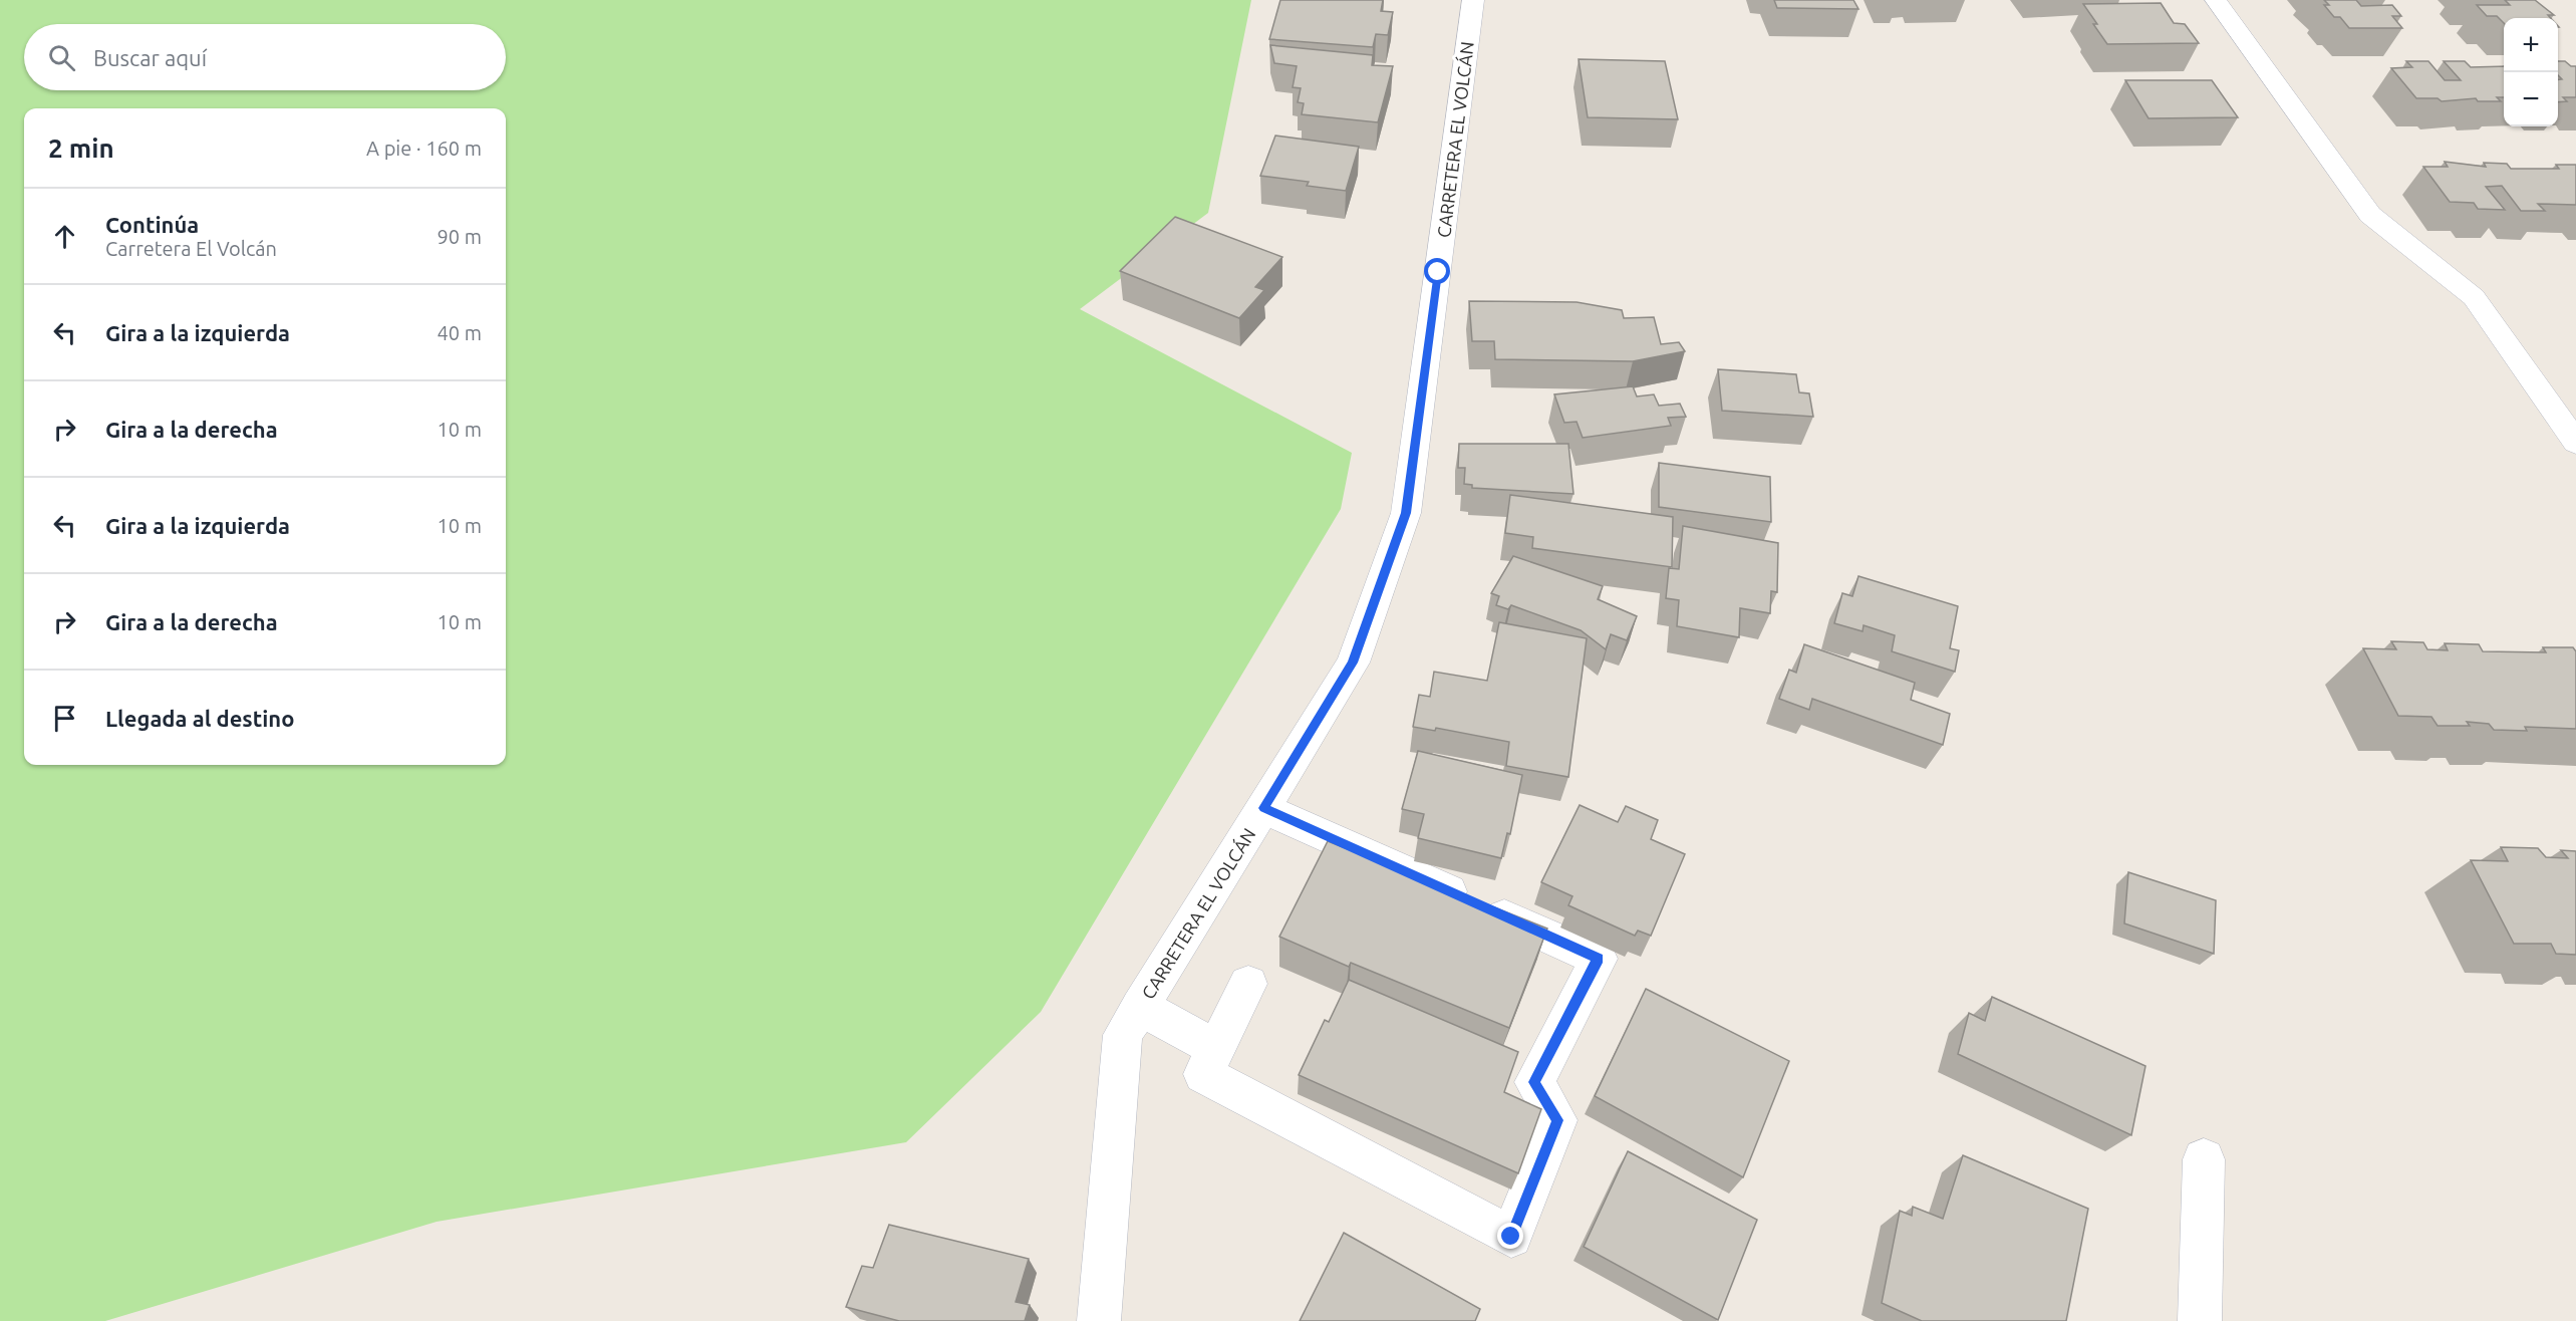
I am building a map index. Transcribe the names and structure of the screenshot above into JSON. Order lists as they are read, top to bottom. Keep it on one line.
{"streets":{"street":["CARRETERA EL VOLCÁN"]},"page":{"map_buttons":["+","−"],"search":"Buscar aquí","heading":["2 min","A pie · 160 m"],"list":[["Continúa","Carretera El Volcán","90 m"],["Gira a la izquierda","40 m"],["Gira a la derecha","10 m"],["Gira a la izquierda","10 m"],["Gira a la derecha","10 m"],"Llegada al destino"]}}
